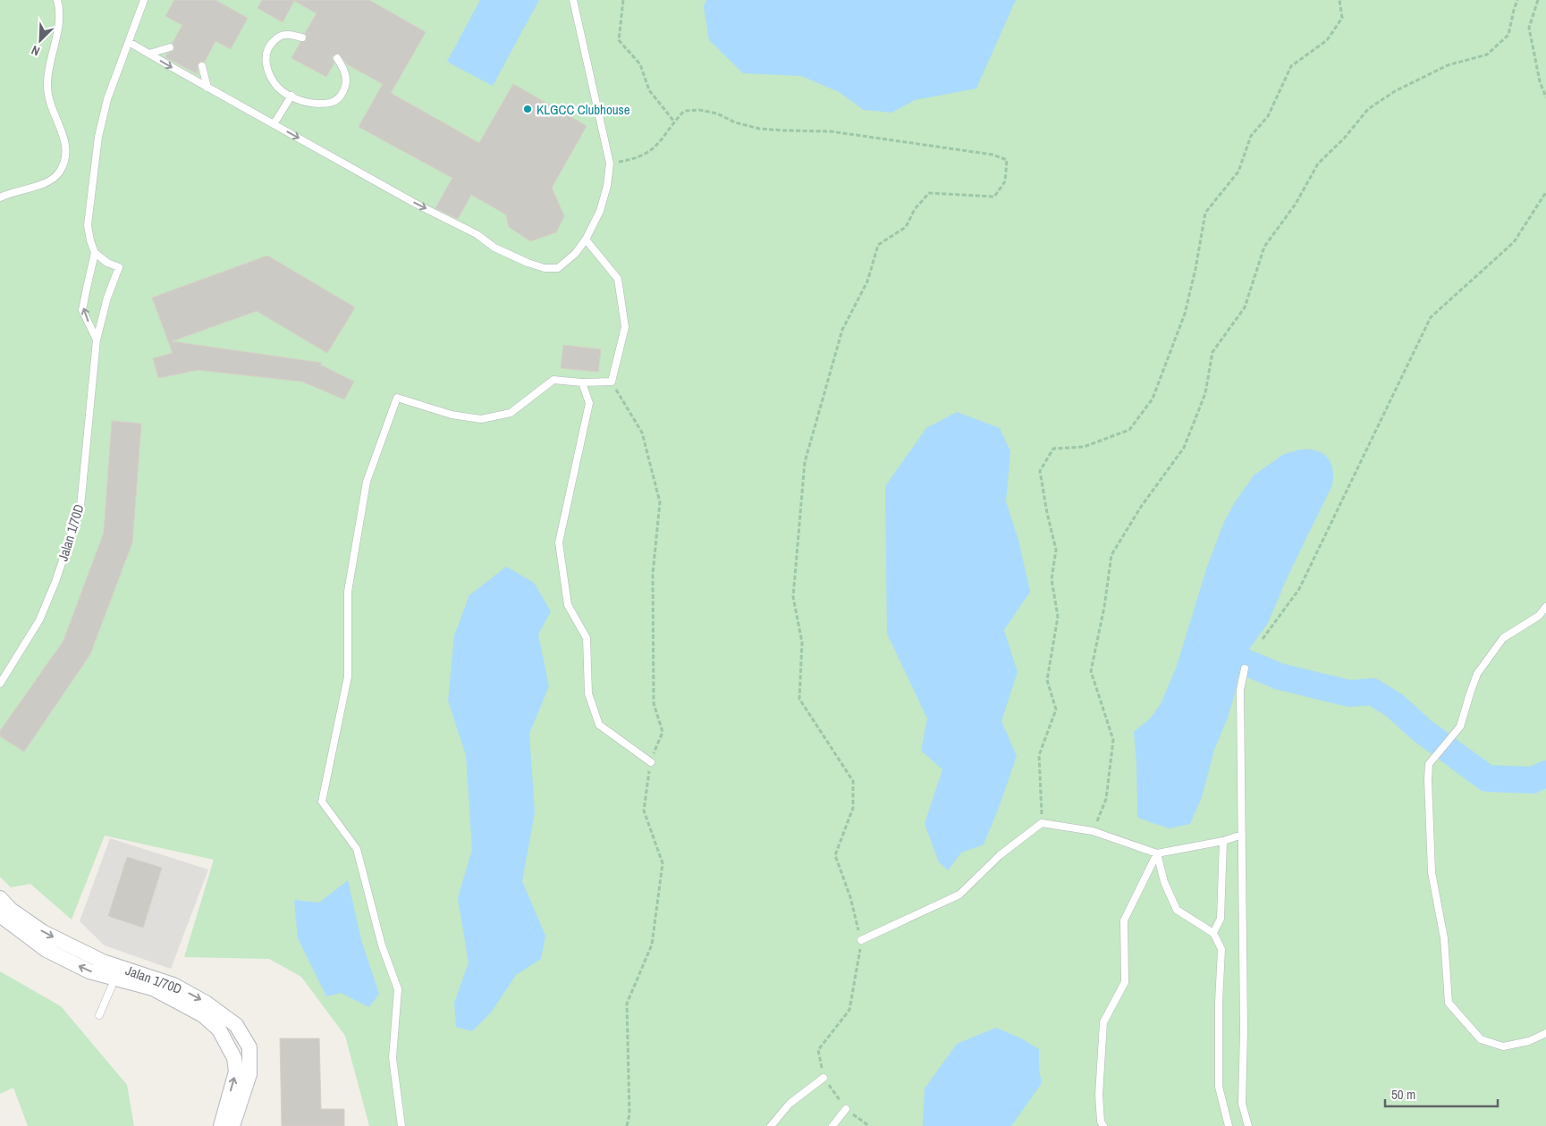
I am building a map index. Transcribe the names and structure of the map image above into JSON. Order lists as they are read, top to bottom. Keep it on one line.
{"streets":{"street":["Jalan 1/70D"]},"places":["KLGCC Clubhouse"],"scale_bar":"50 m","north":"bottom left"}
